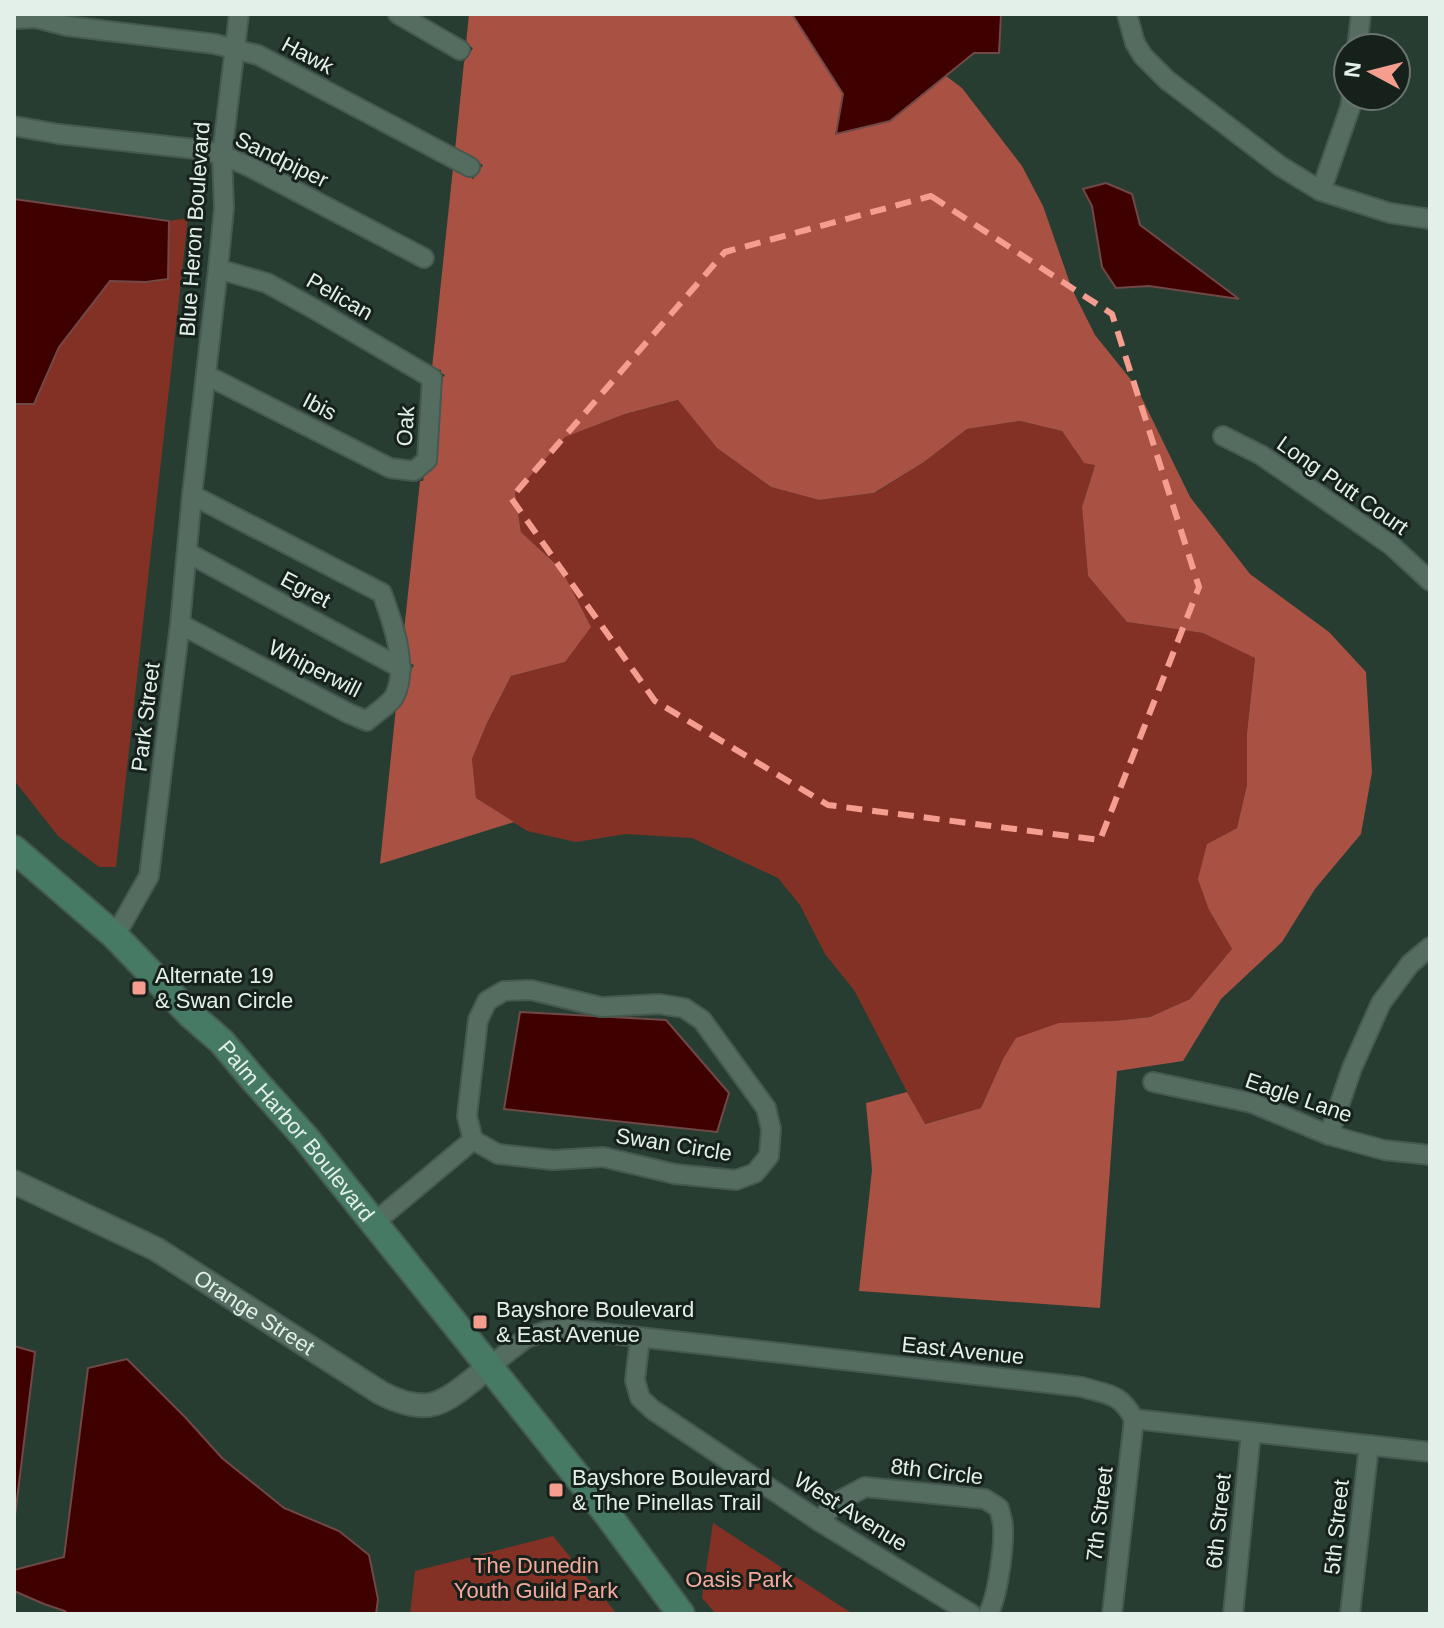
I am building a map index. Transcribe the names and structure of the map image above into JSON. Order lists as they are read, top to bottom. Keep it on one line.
{"streets":{"main road":["Palm Harbor Boulevard"],"street":["Hawk","Sandpiper","Blue Heron Boulevard","Pelican","Ibis","Oak","Long Putt Court","Egret","Whiperwill","Park Street","Eagle Lane","Swan Circle","Orange Street","East Avenue","8th Circle","West Avenue","7th Street","6th Street","5th Street"]},"crossings":[["Hawk","Blue Heron Boulevard"],["Sandpiper","Blue Heron Boulevard"],["Blue Heron Boulevard","Pelican"],["Blue Heron Boulevard","Ibis"],["Blue Heron Boulevard","Park Street"],["Pelican","Oak"],["Ibis","Oak"],["Egret","Whiperwill"],["Egret","Park Street"],["Whiperwill","Park Street"],["Park Street","Palm Harbor Boulevard"],["Palm Harbor Boulevard","Orange Street"],["Palm Harbor Boulevard","East Avenue"],["Orange Street","East Avenue"],["East Avenue","West Avenue"],["East Avenue","7th Street"],["8th Circle","West Avenue"]],"parks":["The Dunedin Youth Guild Park","Oasis Park"],"places":{"transit":["Alternate 19 & Swan Circle","Bayshore Boulevard & East Avenue","Bayshore Boulevard & The Pinellas Trail"]},"north":"left"}
